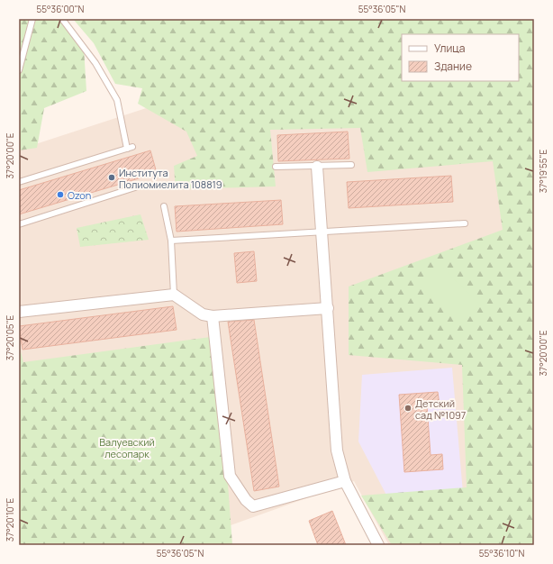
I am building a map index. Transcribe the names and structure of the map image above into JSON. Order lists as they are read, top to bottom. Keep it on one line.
{"parks":["Валуевский лесопарк"],"places":["Института Полиомиелита 108819","Ozon","Детский сад №1097"],"legend":["Улица","Здание"],"coordinates":["55°36'00\"N","55°36'05\"N","37°20'00\"E","37°19'55\"E","37°20'05\"E","37°20'10\"E","55°36'10\"N"]}
